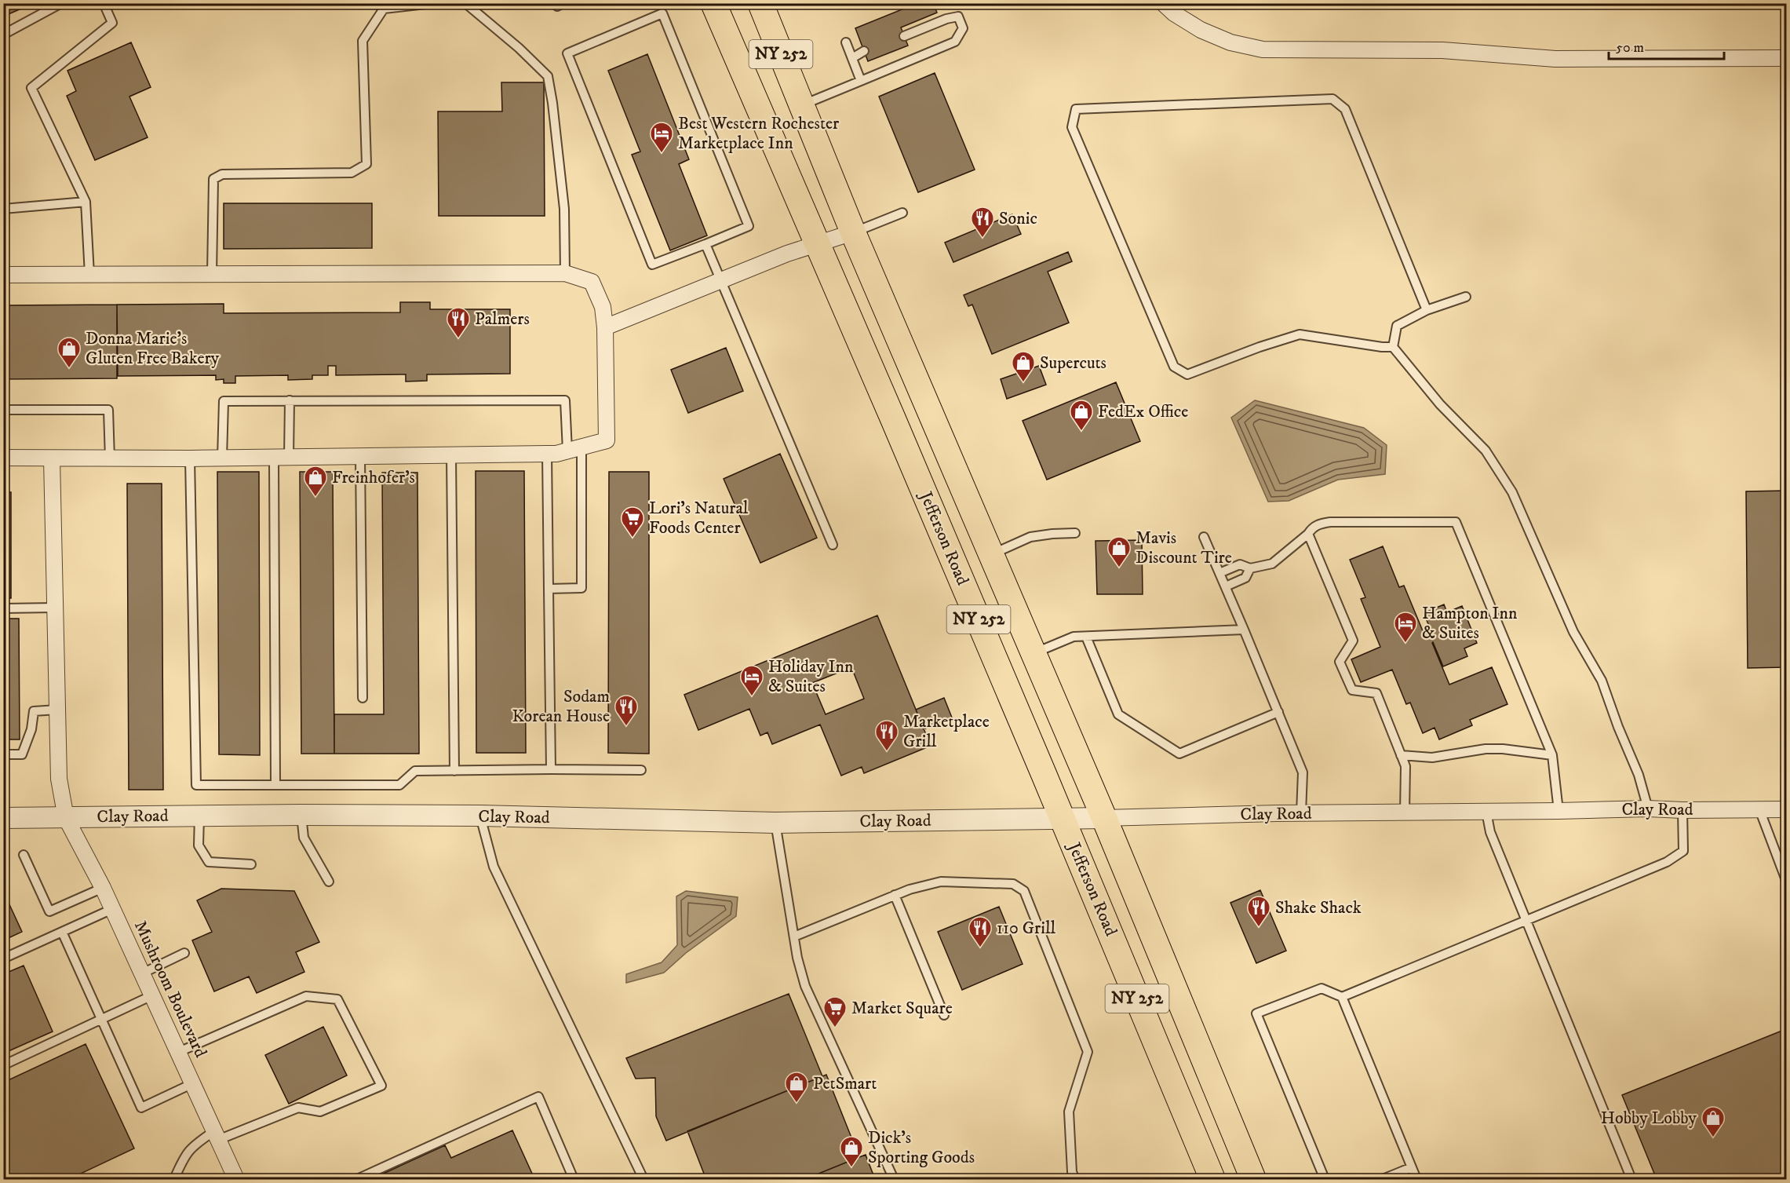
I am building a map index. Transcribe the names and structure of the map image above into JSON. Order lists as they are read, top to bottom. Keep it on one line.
{"streets":{"main road":["NY 252","Jefferson Road"],"street":["Clay Road","Mushroom Boulevard"]},"crossings":[["NY 252","Clay Road"],["Jefferson Road","Clay Road"],["Clay Road","Mushroom Boulevard"]],"places":{"hotel":["Best Western Rochester Marketplace Inn","Hampton Inn & Suites","Holiday Inn & Suites"],"restaurant":["Sonic","Palmers","Sodam Korean House","Marketplace Grill","Shake Shack","110 Grill"],"shop":["Donna Marie's Gluten Free Bakery","Supercuts","FedEx Office","Freinhofer's","Mavis Discount Tire","PetSmart","Hobby Lobby","Dick's Sporting Goods"],"supermarket":["Lori's Natural Foods Center","Market Square"]},"scale_bar":"50 m"}
